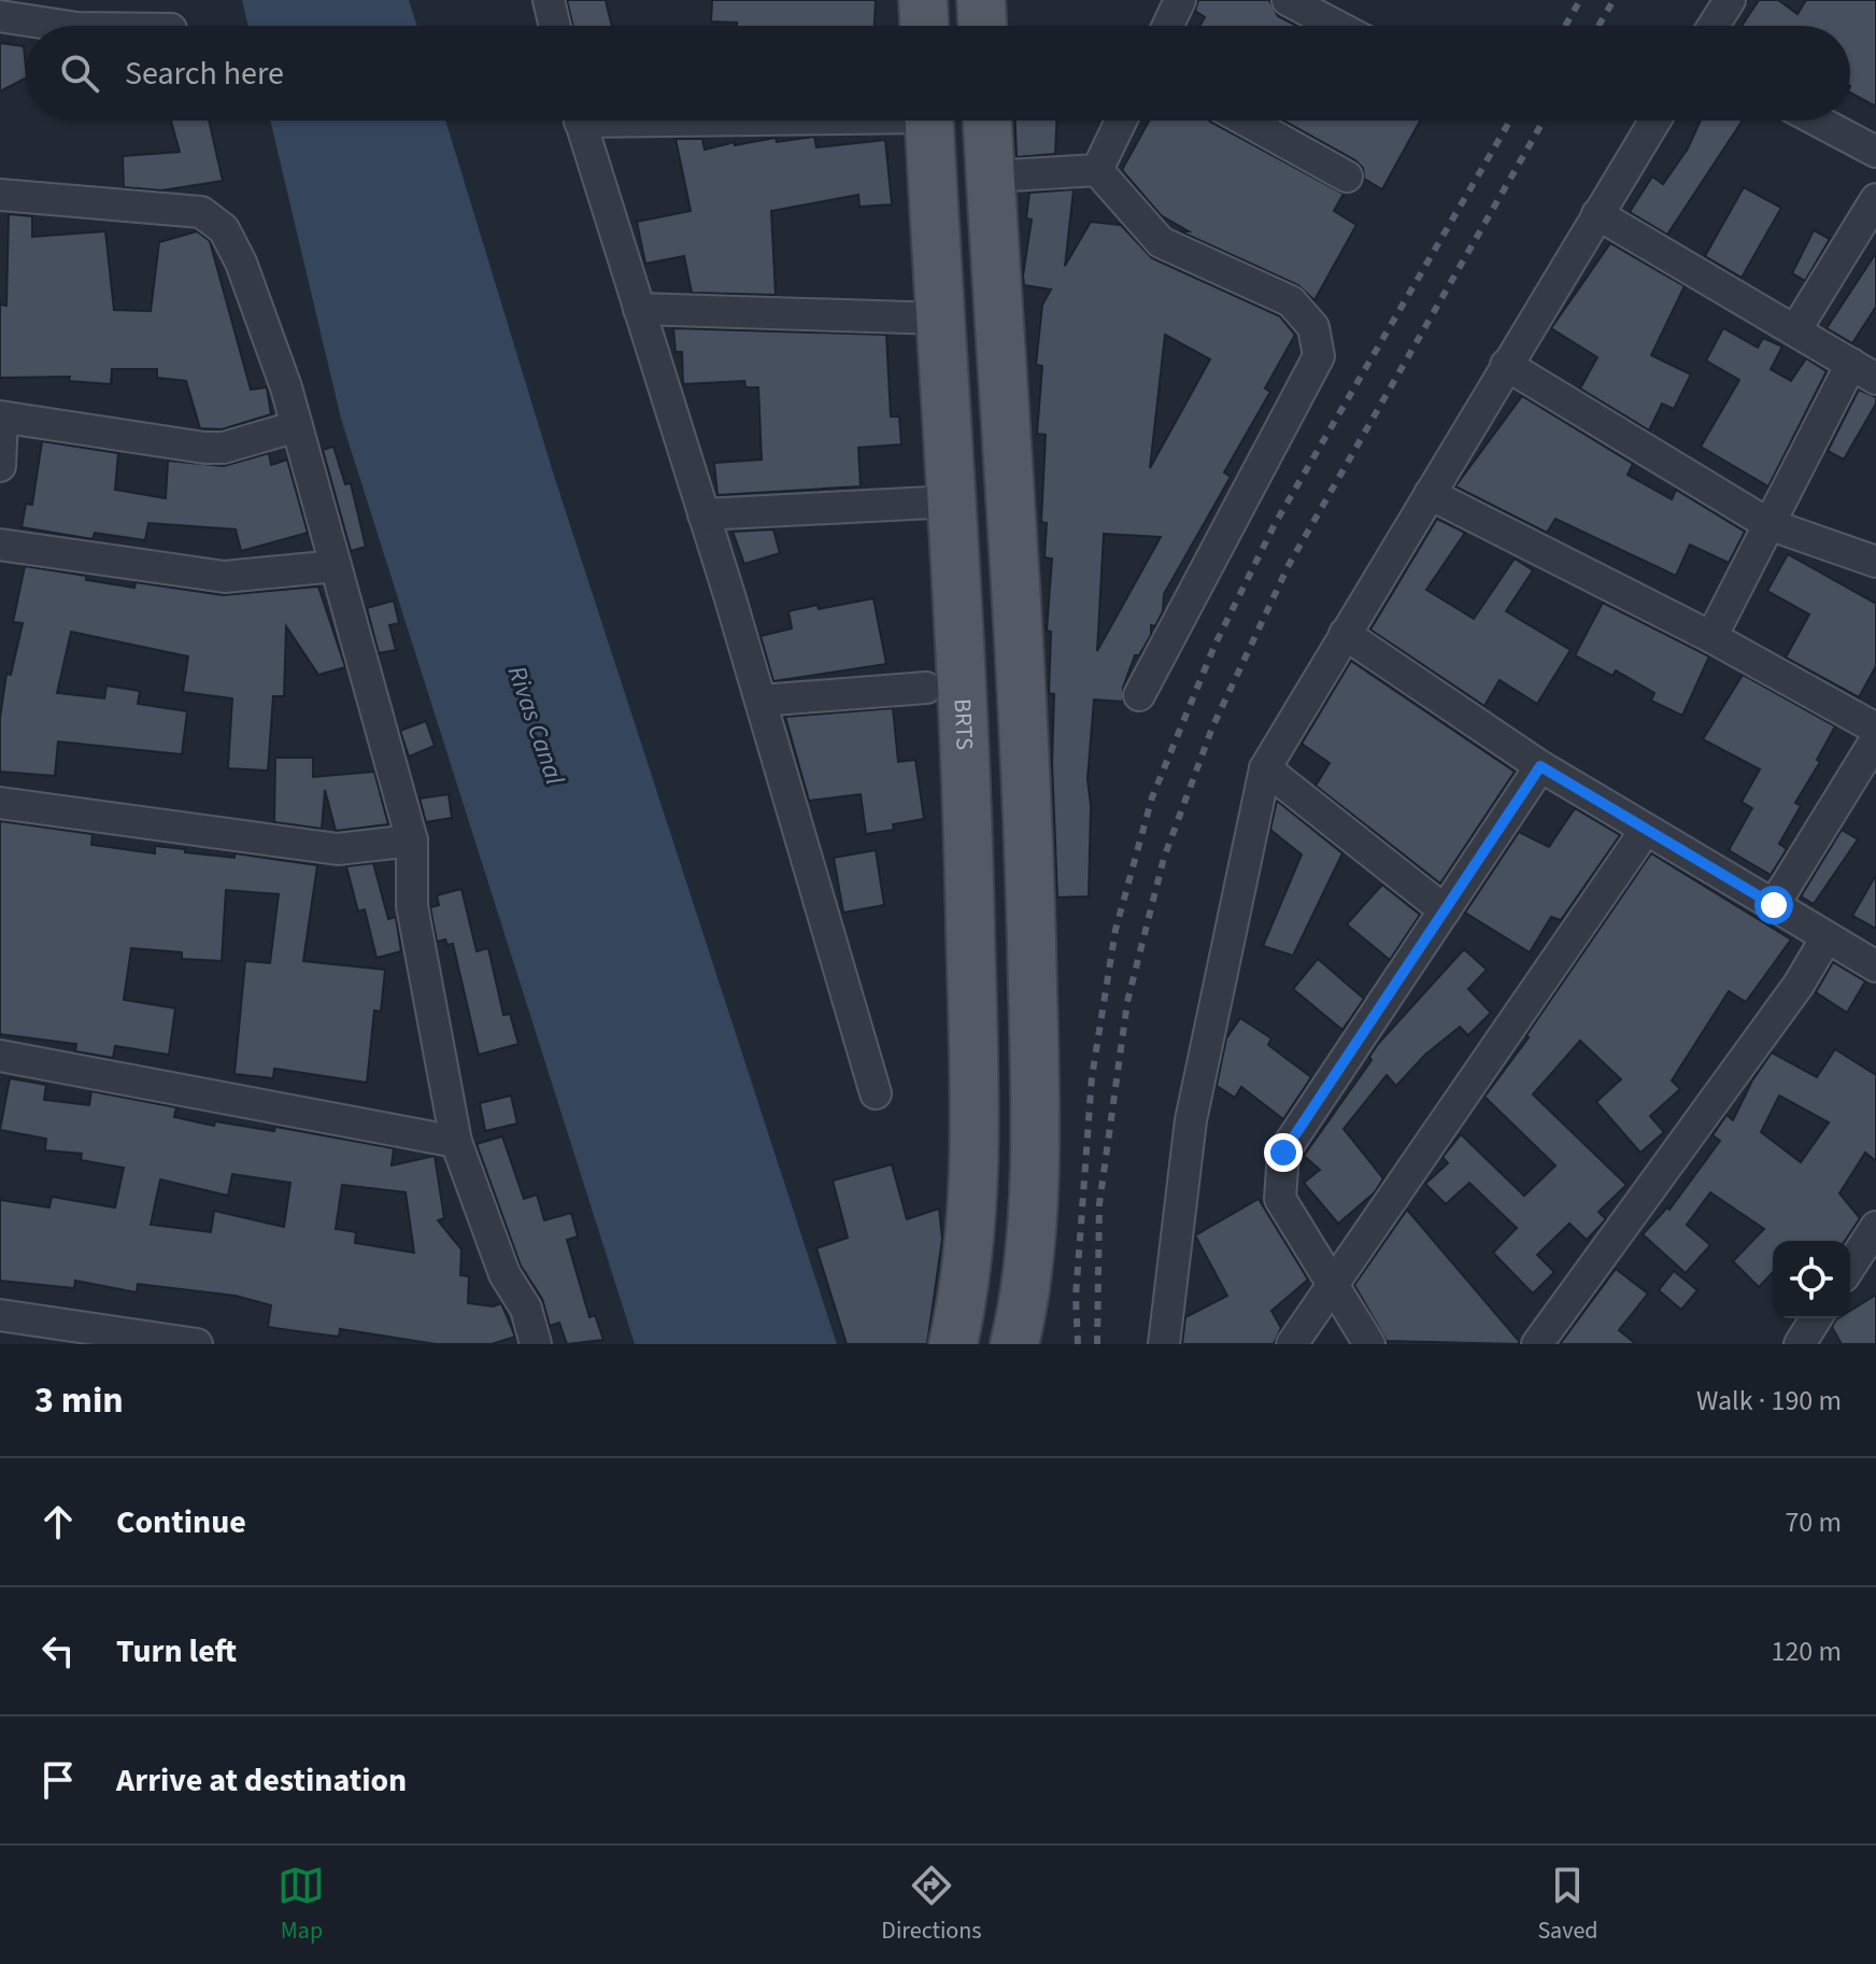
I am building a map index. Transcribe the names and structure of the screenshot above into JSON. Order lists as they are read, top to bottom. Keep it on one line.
{"streets":{"main road":["BRTS"]},"water":["Rivas Canal"],"page":{"search":"Search here","heading":["3 min","Walk · 190 m"],"list":[["Continue","70 m"],["Turn left","120 m"],"Arrive at destination"],"nav":["Map","Directions","Saved"]}}
